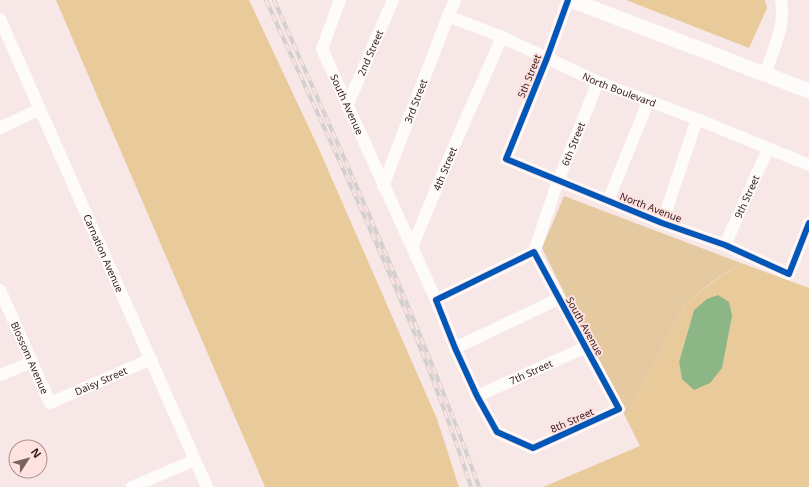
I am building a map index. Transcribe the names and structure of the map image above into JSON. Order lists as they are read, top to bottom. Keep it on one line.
{"streets":{"street":["2nd Street","5th Street","North Boulevard","3rd Street","South Avenue","6th Street","4th Street","9th Street","North Avenue","Carnation Avenue","Blossom Avenue","7th Street","Daisy Street","8th Street"]},"crossings":[["2nd Street","South Avenue"],["5th Street","North Boulevard"],["5th Street","North Avenue"],["North Boulevard","3rd Street"],["North Boulevard","6th Street"],["North Boulevard","4th Street"],["North Boulevard","9th Street"],["3rd Street","South Avenue"],["South Avenue","6th Street"],["South Avenue","4th Street"],["South Avenue","7th Street"],["South Avenue","8th Street"],["6th Street","North Avenue"],["9th Street","North Avenue"],["Carnation Avenue","Daisy Street"],["Blossom Avenue","Daisy Street"],["7th Street","8th Street"]],"north":"top right"}
